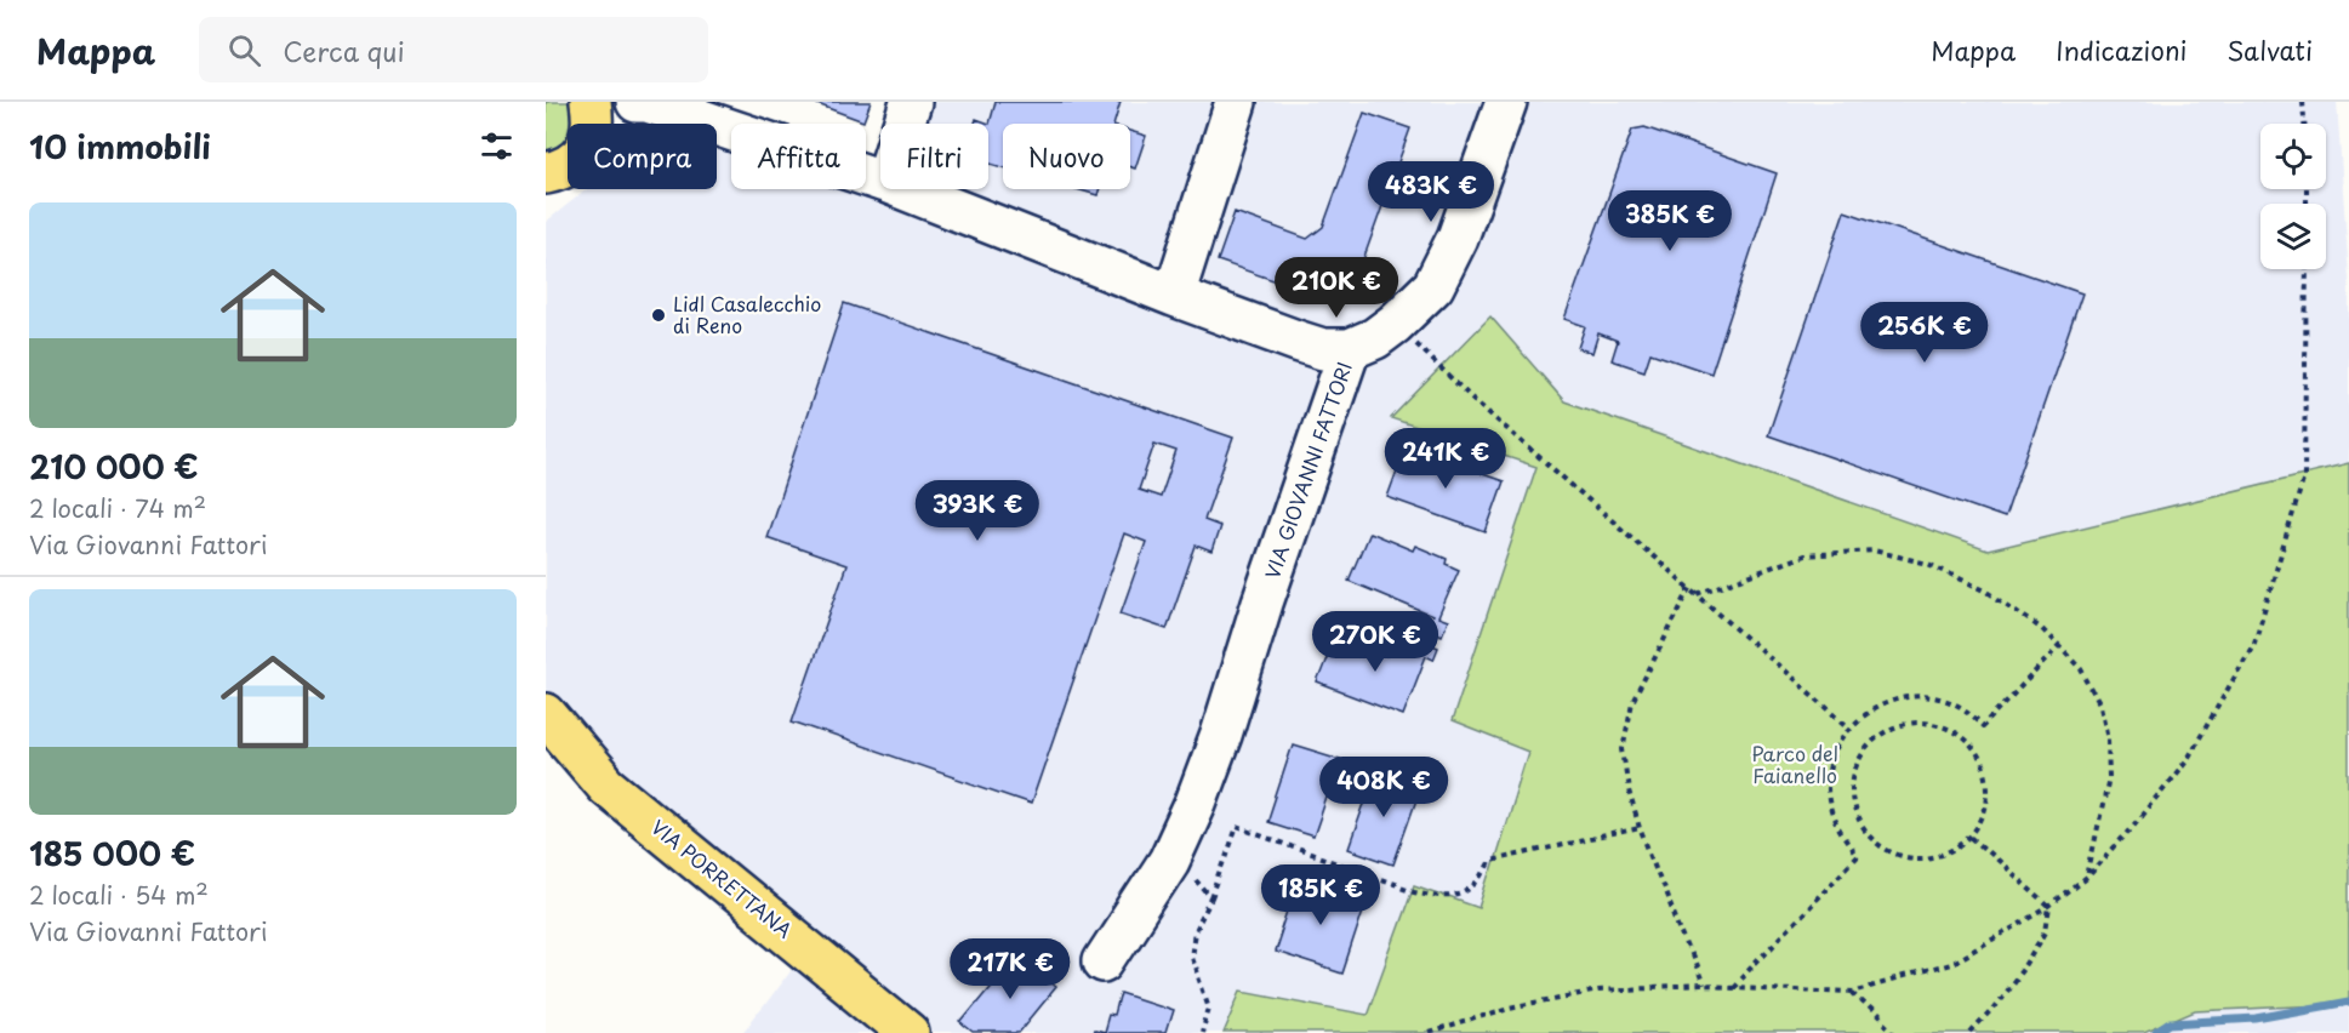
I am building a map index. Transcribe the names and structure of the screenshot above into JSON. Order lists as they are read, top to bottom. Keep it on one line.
{"streets":{"main road":["VIA PORRETTANA"],"street":["VIA GIOVANNI FATTORI"]},"parks":["Parco del Faianello"],"places":["Lidl Casalecchio di Reno"],"page":{"header":"Mappa","search":"Cerca qui","nav":["Mappa","Indicazioni","Salvati"],"heading":"10 immobili","chip":["Compra","Affitta","Filtri","Nuovo"],"price":["483K €","385K €","210K €","256K €","241K €","393K €","270K €","408K €","185K €","217K €"],"list":[{"name":"210 000 €","note":"2 locali · 74 m² · Via Giovanni Fattori"},{"name":"185 000 €","note":"2 locali · 54 m² · Via Giovanni Fattori"}]}}
